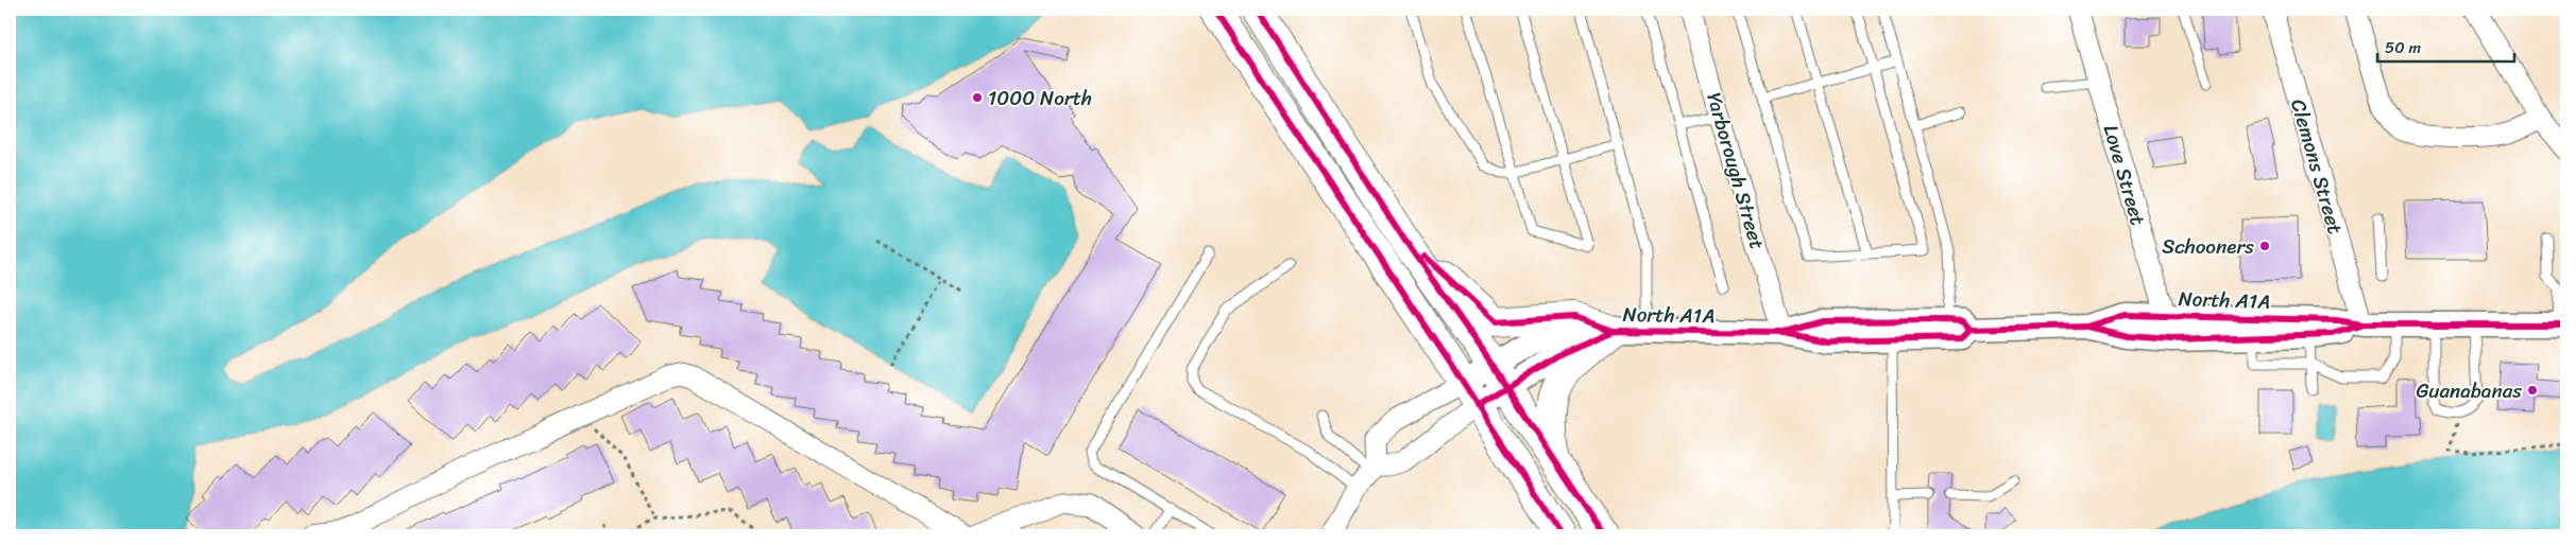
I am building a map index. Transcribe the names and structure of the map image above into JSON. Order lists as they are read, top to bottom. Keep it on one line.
{"streets":{"street":["Clemons Street","Yarborough Street","Love Street","North A1A"]},"crossings":[["Clemons Street","North A1A"],["Yarborough Street","North A1A"],["Love Street","North A1A"]],"places":["1000 North","Schooners","Guanabanas"],"scale_bar":"50 m"}
